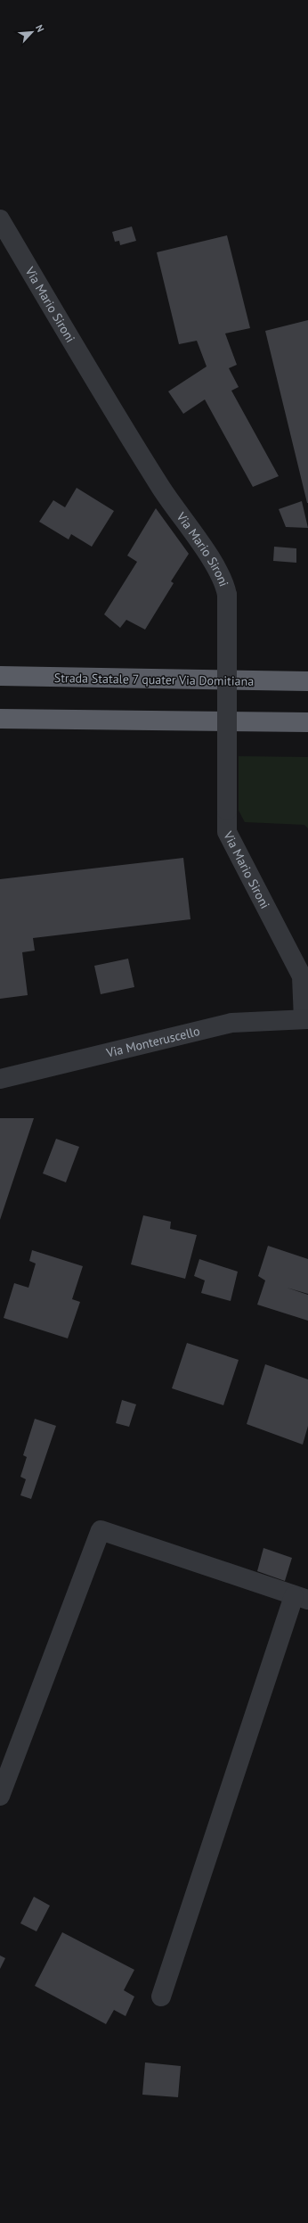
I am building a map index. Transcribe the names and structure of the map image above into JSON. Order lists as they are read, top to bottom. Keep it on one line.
{"streets":{"highway":["Strada Statale 7 quater Via Domitiana"],"street":["Via Mario Sironi","Via Monteruscello"]},"crossings":[["Via Mario Sironi","Via Monteruscello"]],"north":"top right"}
